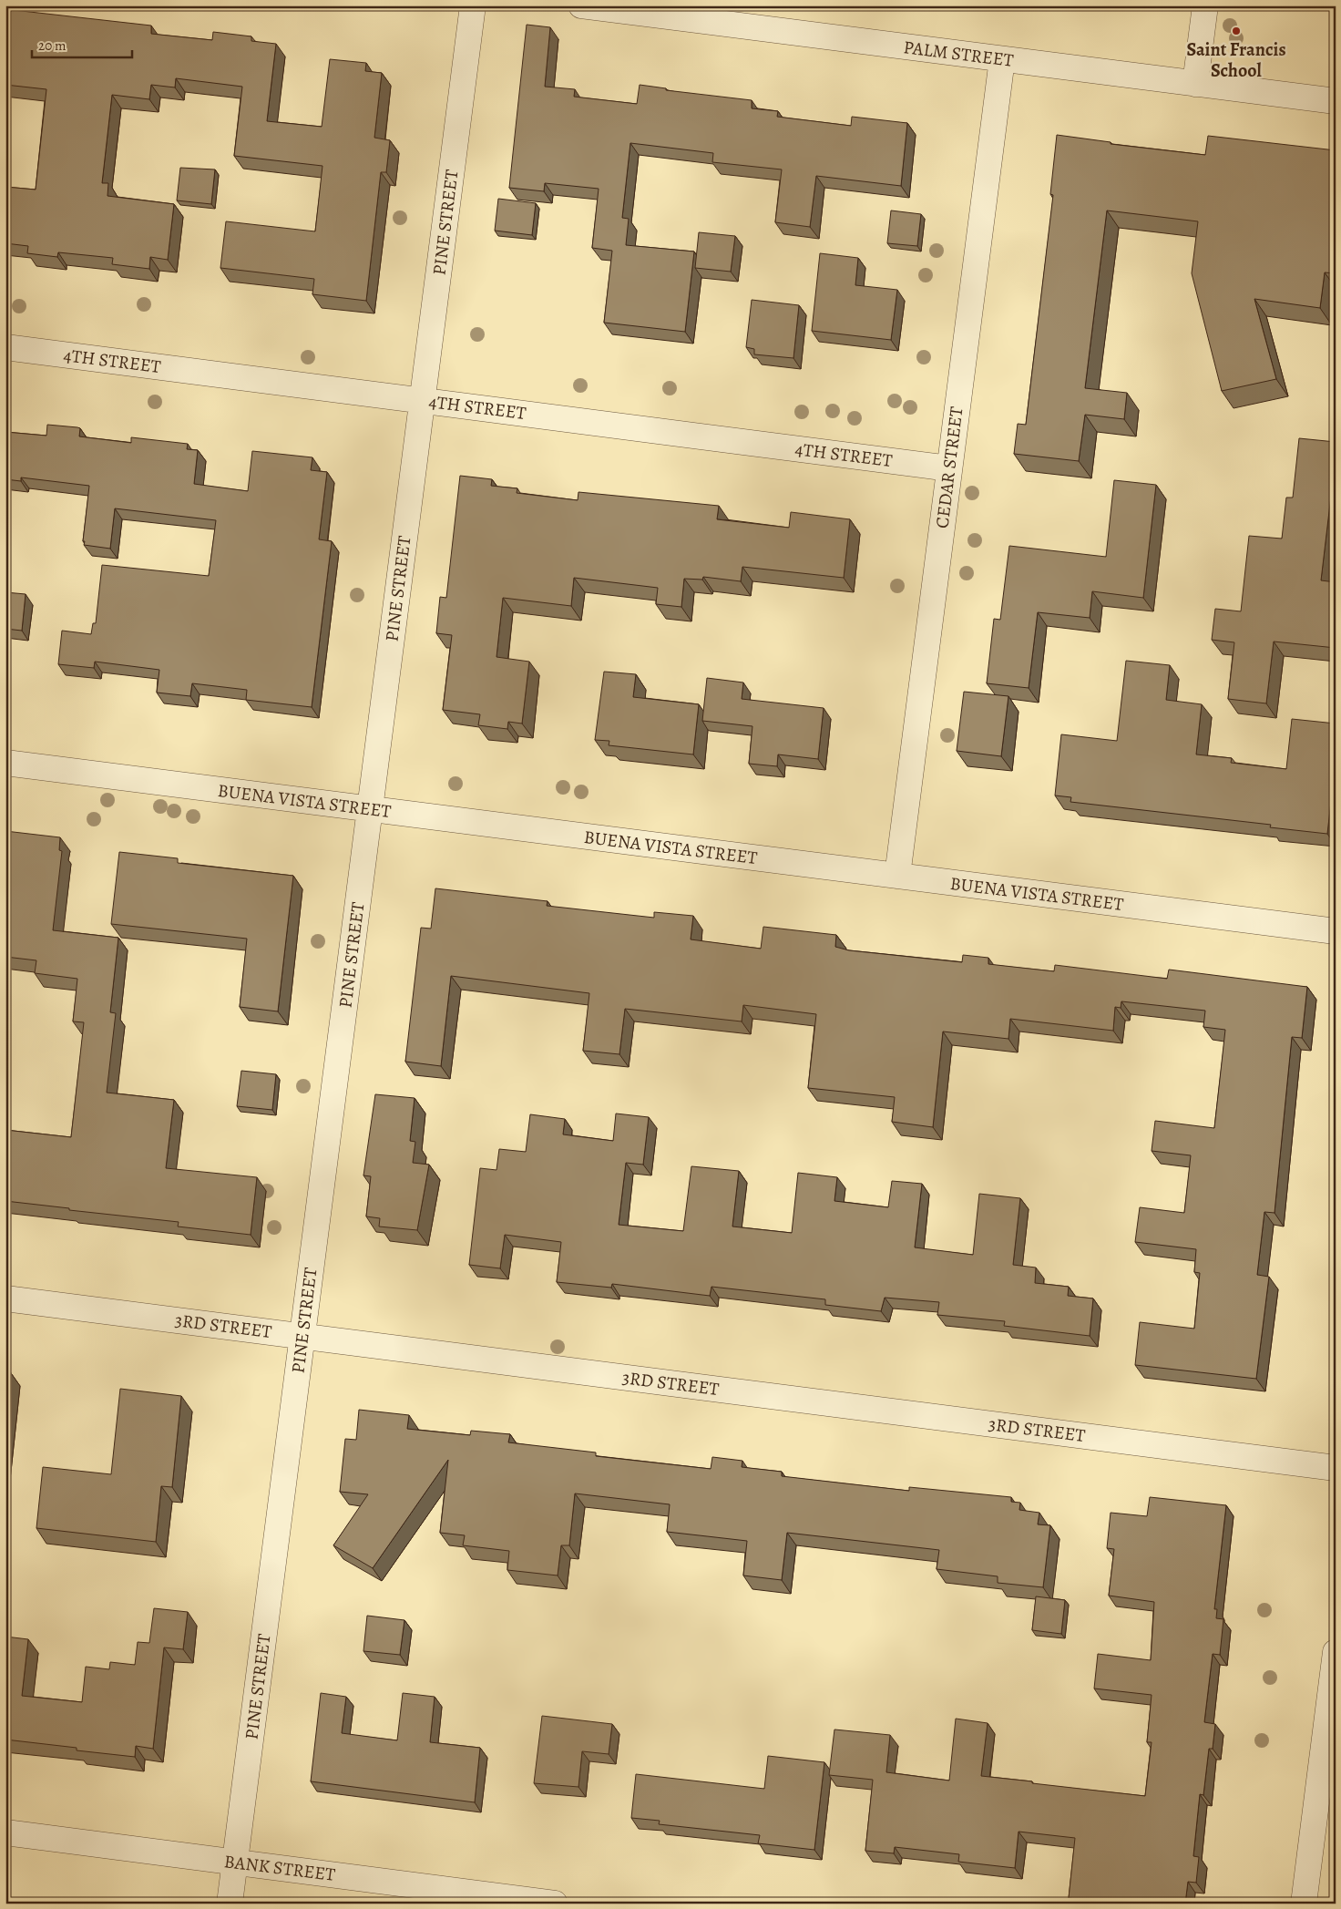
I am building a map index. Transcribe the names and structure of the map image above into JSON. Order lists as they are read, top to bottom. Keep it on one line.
{"streets":{"street":["PALM STREET","PINE STREET","4TH STREET","CEDAR STREET","BUENA VISTA STREET","3RD STREET","BANK STREET"]},"crossings":[["PALM STREET","CEDAR STREET"],["PINE STREET","4TH STREET"],["PINE STREET","BUENA VISTA STREET"],["PINE STREET","3RD STREET"],["PINE STREET","BANK STREET"],["4TH STREET","CEDAR STREET"],["CEDAR STREET","BUENA VISTA STREET"]],"places":["Saint Francis School"],"scale_bar":"20 m"}
